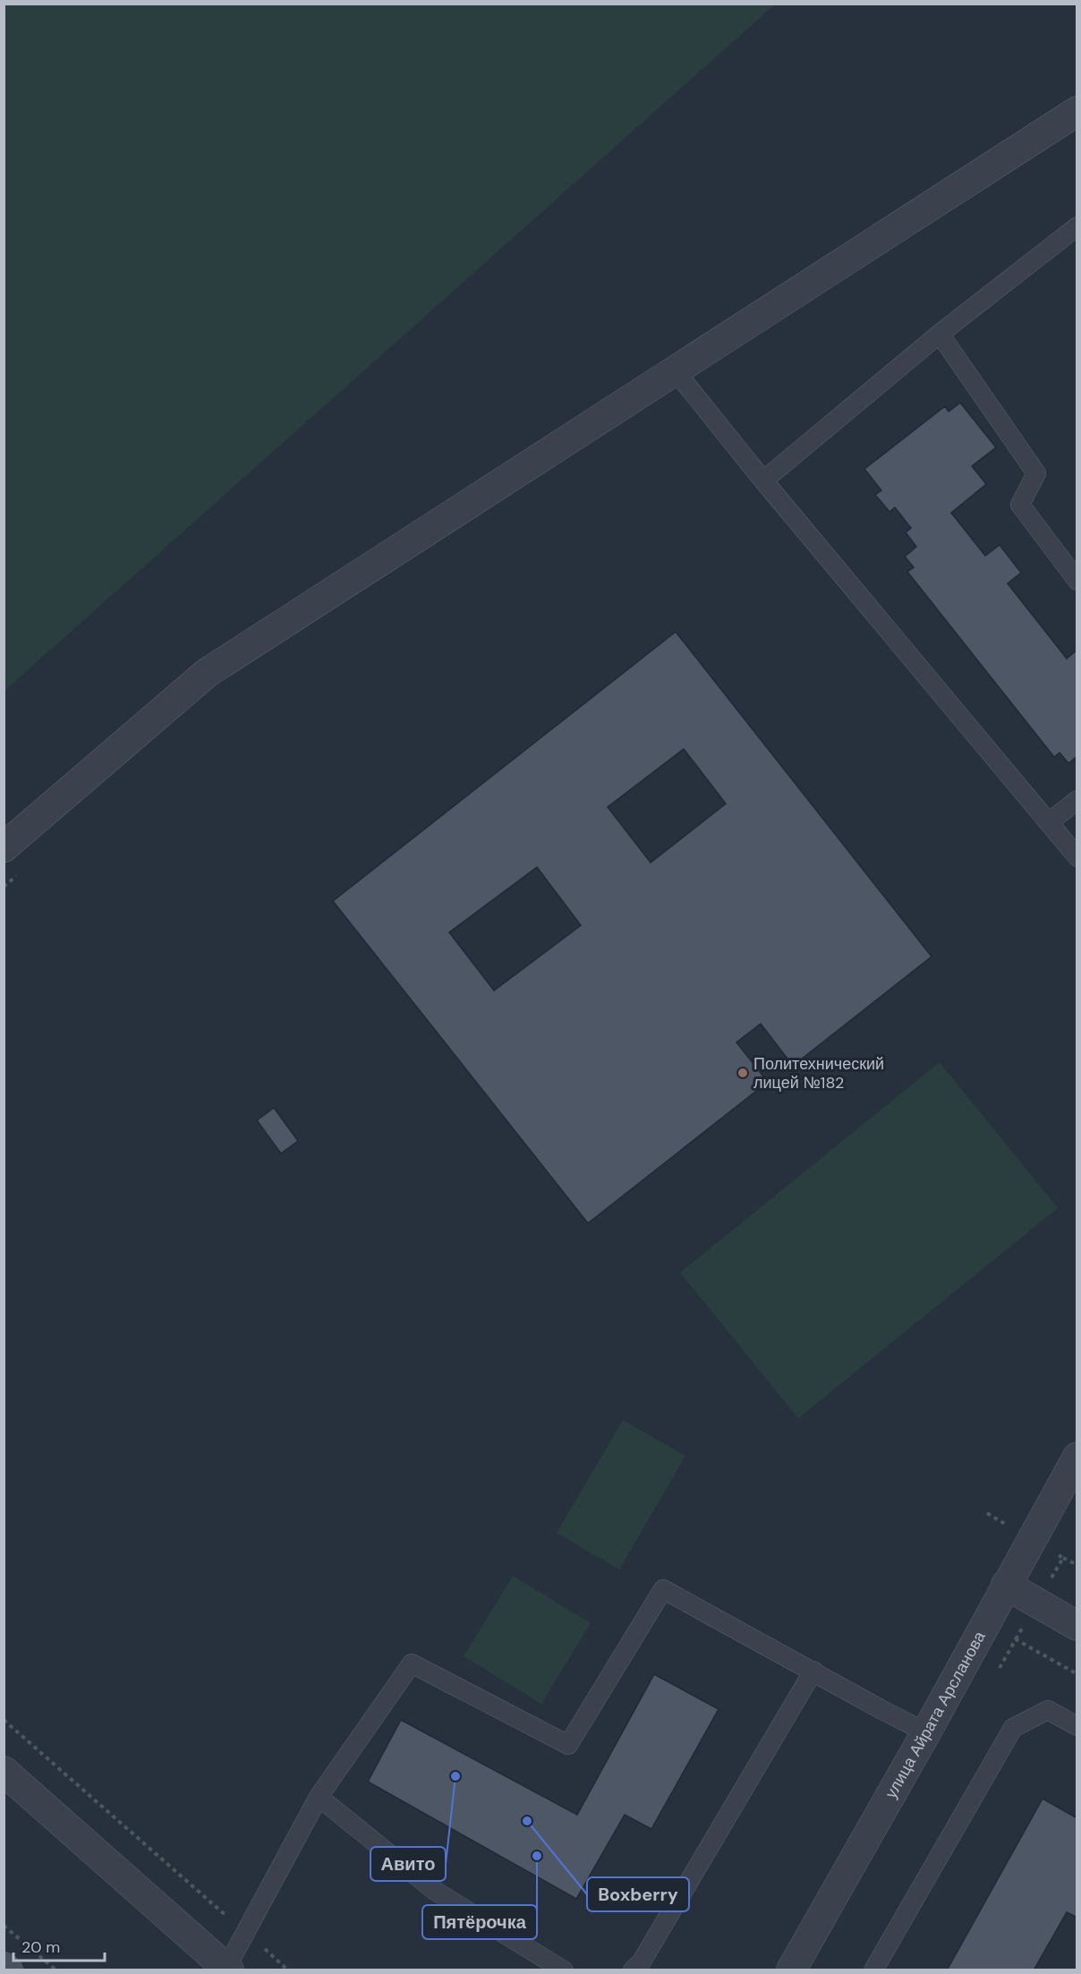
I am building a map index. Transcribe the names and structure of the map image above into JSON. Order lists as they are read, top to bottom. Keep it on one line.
{"streets":{"street":["улица Айрата Арсланова"]},"places":["Политехнический лицей №182","Авито","Boxberry","Пятёрочка"],"scale_bar":"20 m"}
